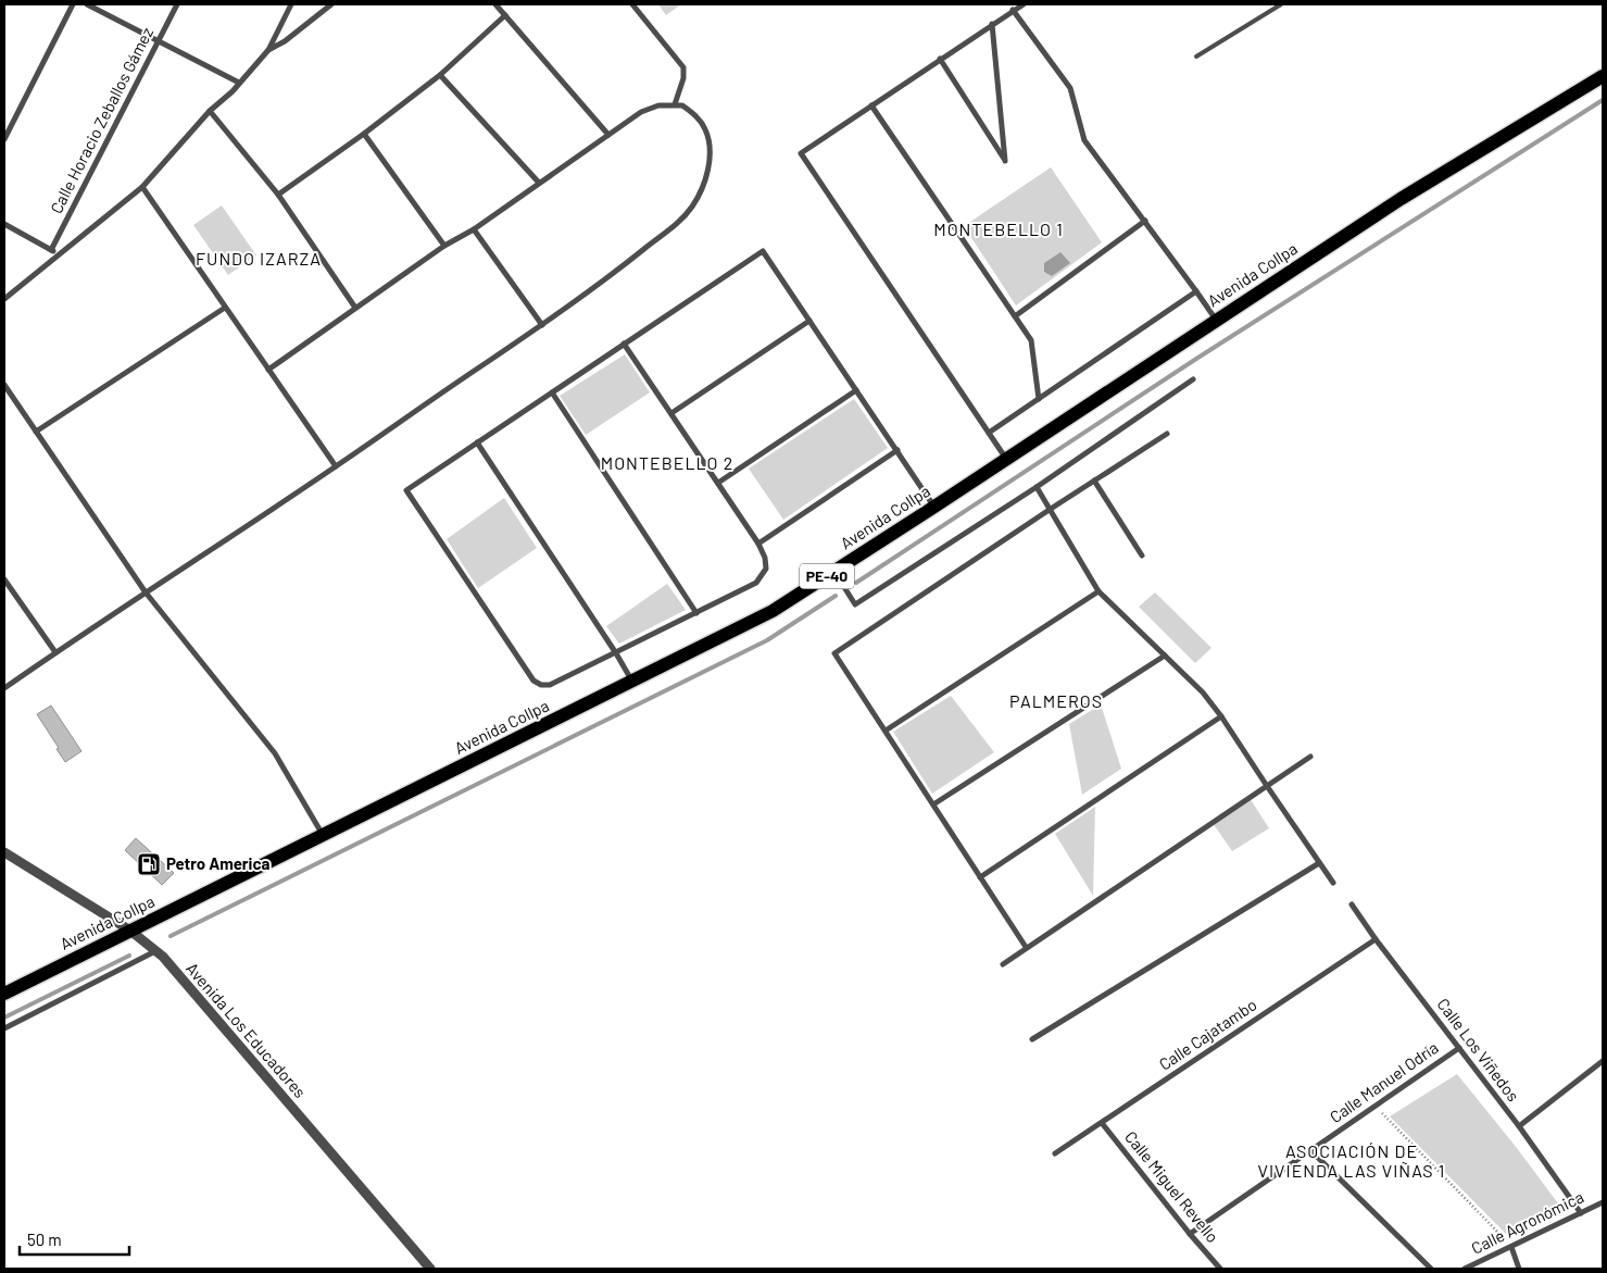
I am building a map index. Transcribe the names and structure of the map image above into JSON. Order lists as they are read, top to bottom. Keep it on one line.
{"streets":{"main road":["Avenida Collpa","PE-40"],"street":["Calle Horacio Zeballos Gámez","Avenida Los Educadores","Calle Cajatambo","Calle Los Viñedos","Calle Manuel Odría","Calle Miguel Revello","Calle Agronómica"]},"crossings":[["Avenida Collpa","Avenida Los Educadores"],["Calle Cajatambo","Calle Los Viñedos"],["Calle Cajatambo","Calle Miguel Revello"],["Calle Los Viñedos","Calle Manuel Odría"],["Calle Los Viñedos","Calle Agronómica"],["Calle Manuel Odría","Calle Miguel Revello"]],"districts":["MONTEBELLO 1","FUNDO IZARZA","MONTEBELLO 2","PALMEROS","ASOCIACIÓN DE VIVIENDA LAS VIÑAS 1"],"places":{"fuel station":["Petro America"]},"scale_bar":"50 m"}
